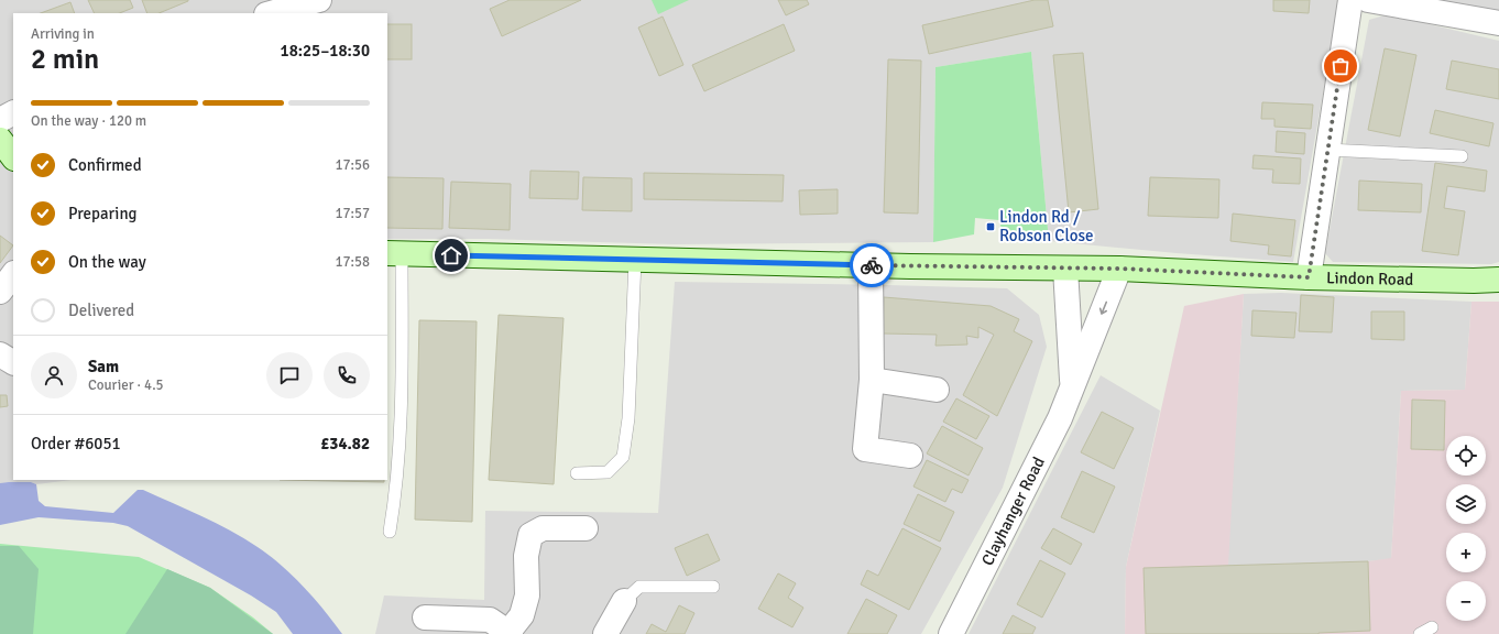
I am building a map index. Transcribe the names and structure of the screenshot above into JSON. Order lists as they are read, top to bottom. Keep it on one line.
{"streets":{"main road":["Lindon Road"],"street":["Clayhanger Road"]},"crossings":[["Lindon Road","Clayhanger Road"]],"places":{"transit":["Lindon Rd / Robson Close"]},"page":{"heading":["2 min","Arriving in","18:25–18:30"],"panel":["Sam","Courier · 4.5","Order #6051","£34.82"],"bar":"On the way · 120 m","list":[["Confirmed","17:56"],["Preparing","17:57"],["On the way","17:58"],"Delivered"],"map_buttons":["+","−"]}}
